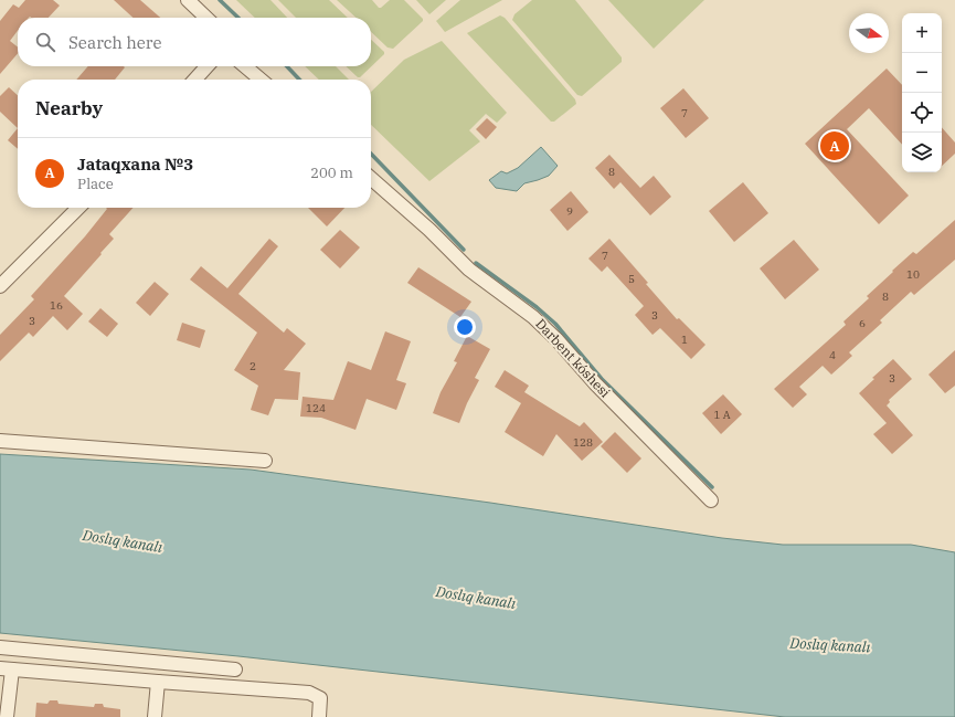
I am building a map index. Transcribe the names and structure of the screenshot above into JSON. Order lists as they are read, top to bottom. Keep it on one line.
{"streets":{"street":["Darbent kóshesi"]},"water":["Doslıq kanalı"],"house_numbers":["7","8","9","7","10","5","8","16","3","3","6","1","4","2","3","124","1 А","128"],"north":"right","page":{"map_buttons":["+","−"],"search":"Search here","heading":"Nearby","pins":"A","list":[{"mark":"A","name":"Jataqxana №3","note":"Place","value":"200 m"}]}}
